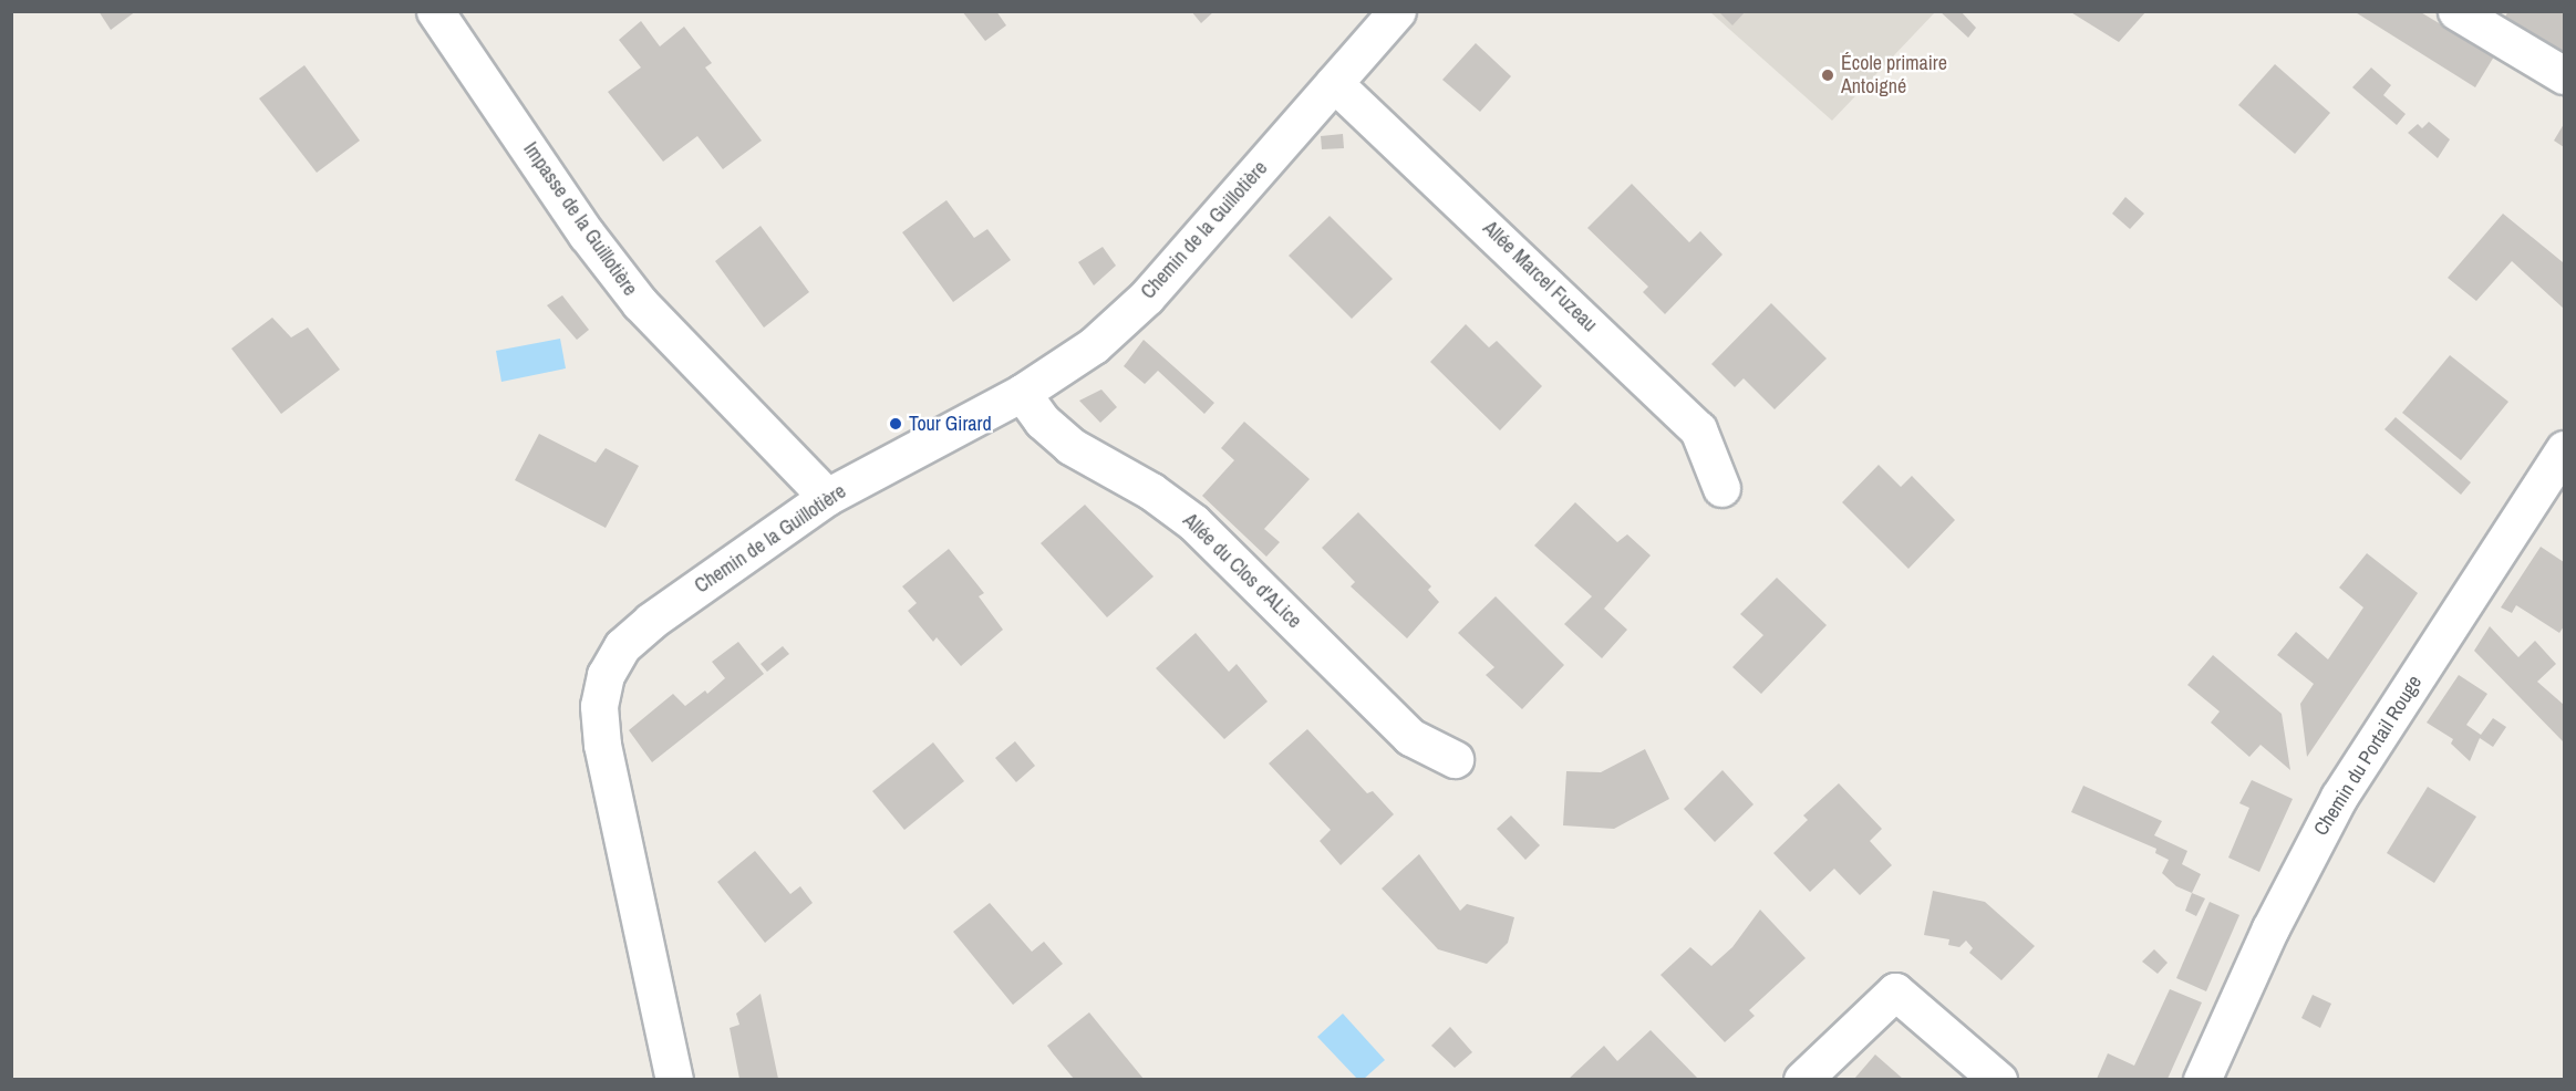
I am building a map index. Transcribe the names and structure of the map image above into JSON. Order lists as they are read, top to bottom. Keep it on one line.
{"streets":{"street":["Impasse de la Guillotière","Chemin de la Guillotière","Allée Marcel Fuzeau","Allée du Clos d'ALice","Chemin du Portail Rouge"]},"crossings":[["Impasse de la Guillotière","Chemin de la Guillotière"],["Chemin de la Guillotière","Allée Marcel Fuzeau"],["Chemin de la Guillotière","Allée du Clos d'ALice"]],"places":["École primaire Antoigné","Tour Girard"]}
